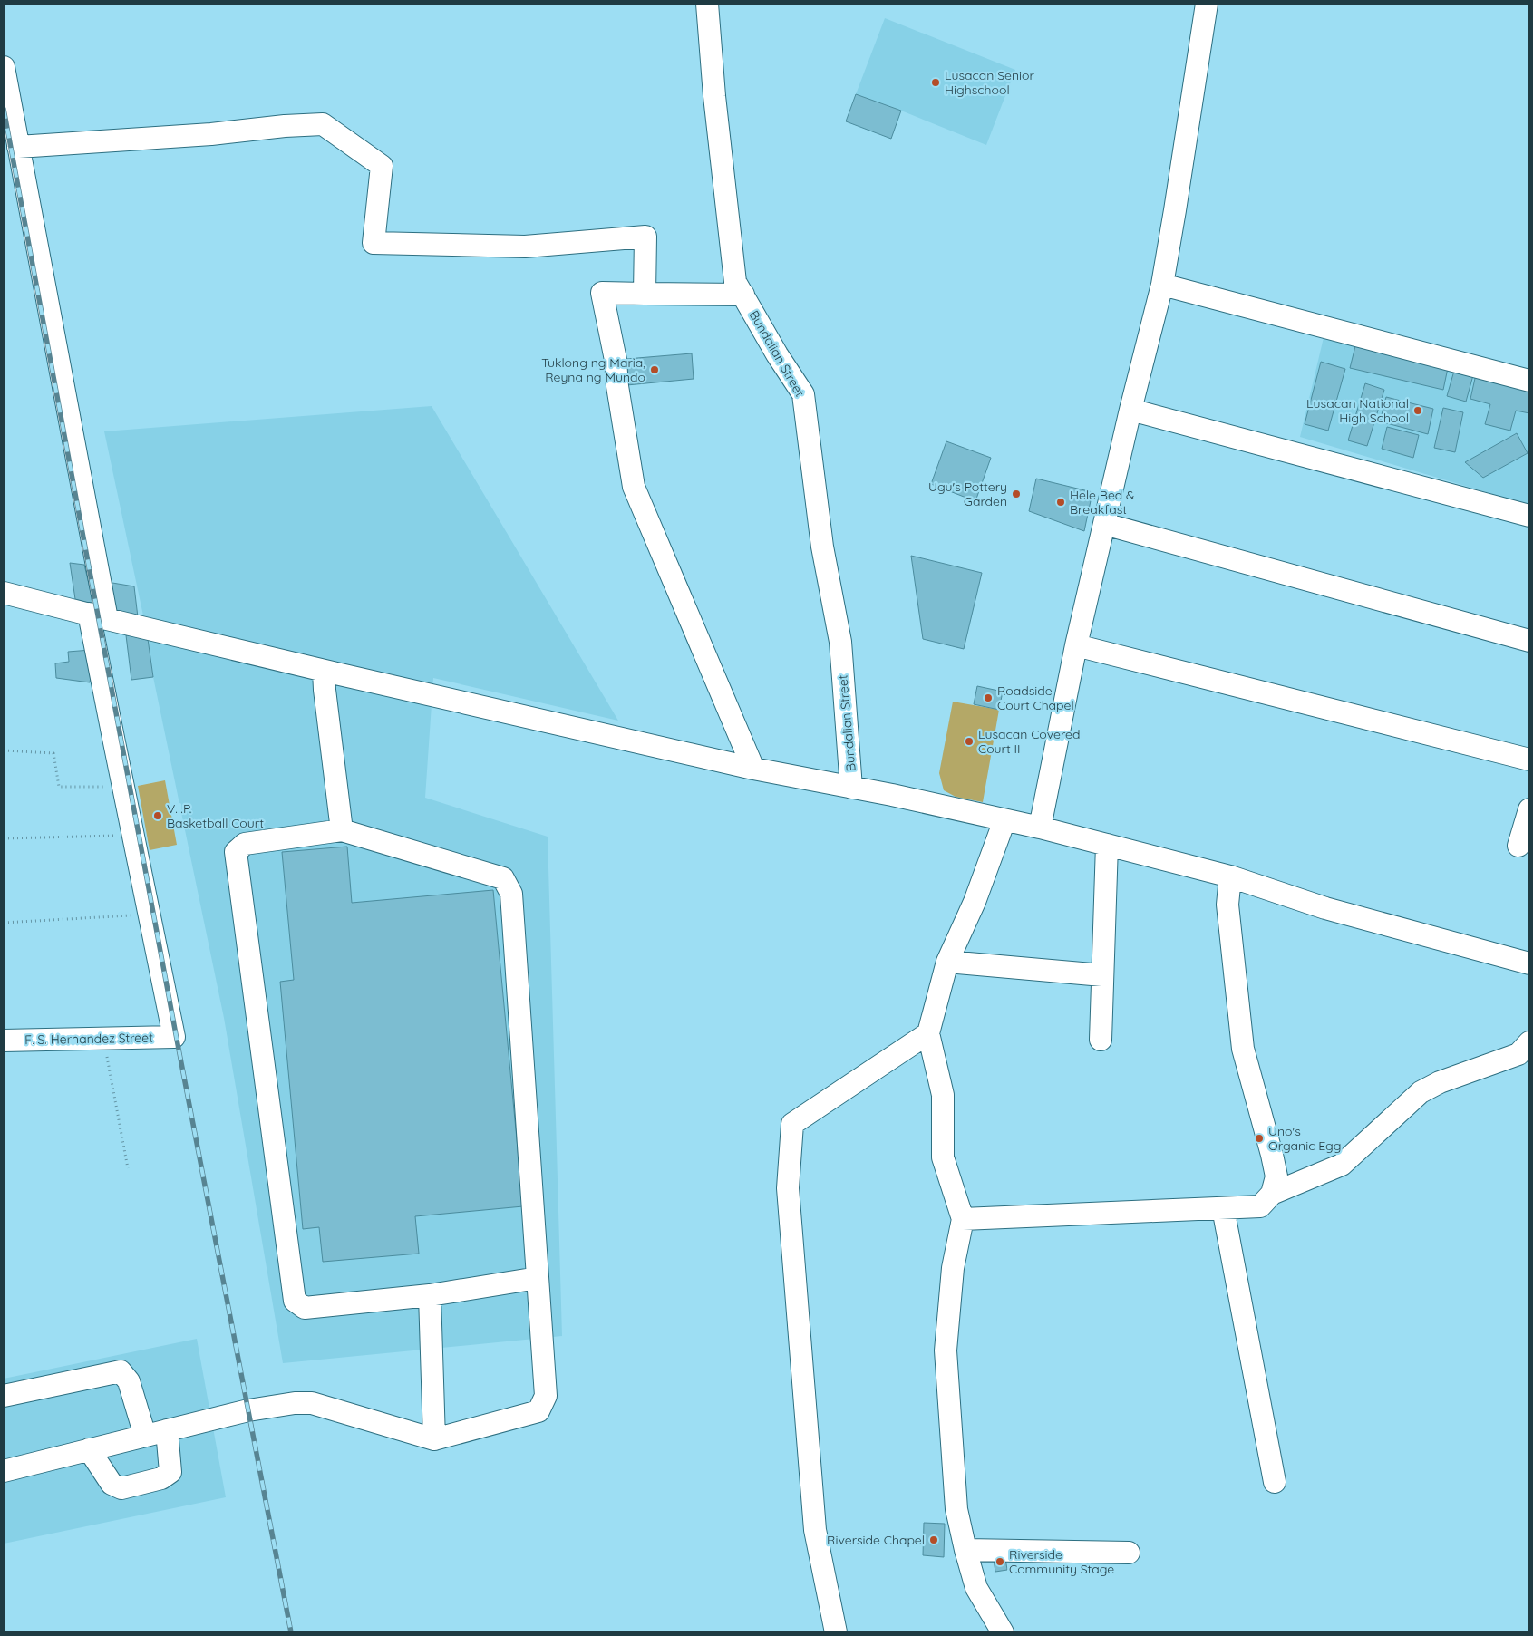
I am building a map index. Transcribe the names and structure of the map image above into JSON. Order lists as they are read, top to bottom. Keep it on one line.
{"streets":{"street":["Bundalian Street","F. S. Hernandez Street"]},"places":["Lusacan Senior Highschool","Tuklong ng Maria, Reyna ng Mundo","Lusacan National High School","Ugu's Pottery Garden","Hele Bed & Breakfast","Roadside Court Chapel","Lusacan Covered Court II","V.I.P. Basketball Court","Uno's Organic Egg","Riverside Chapel","Riverside Community Stage"]}
